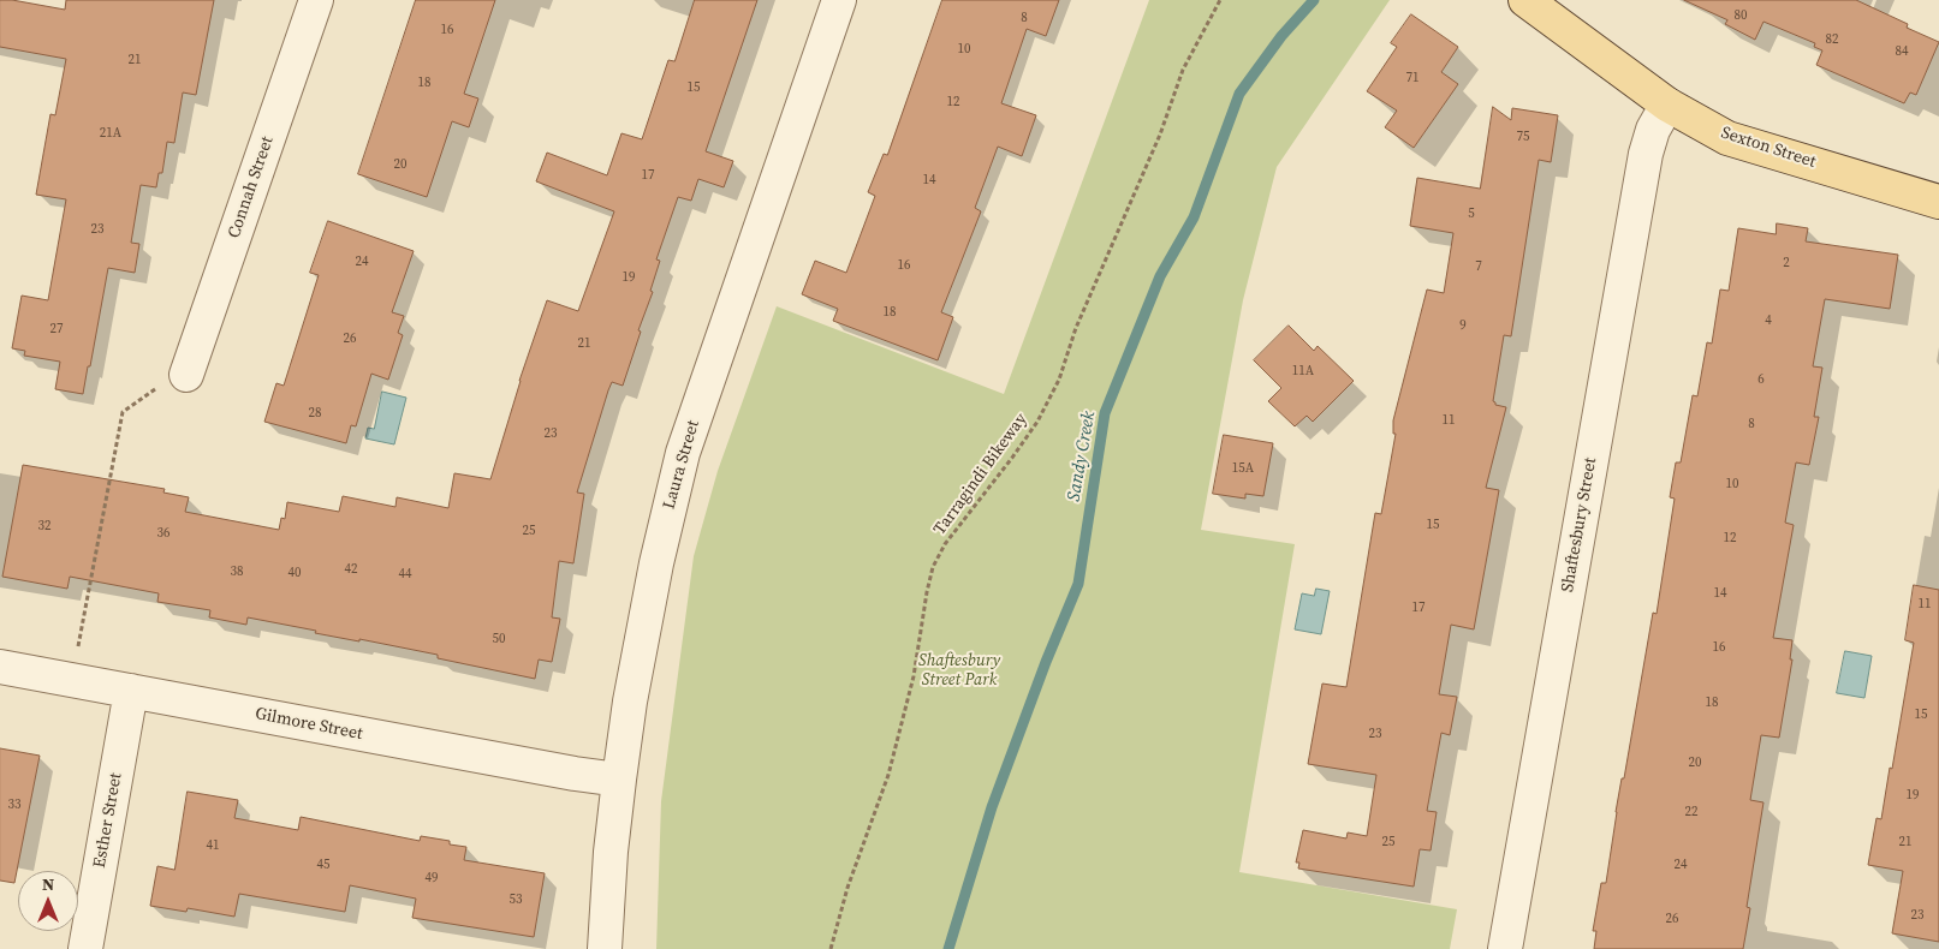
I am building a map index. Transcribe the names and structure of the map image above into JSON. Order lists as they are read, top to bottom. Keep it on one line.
{"streets":{"main road":["Sexton Street"],"street":["Connah Street","Laura Street","Shaftesbury Street","Gilmore Street","Esther Street"],"path":["Tarragindi Bikeway"]},"crossings":[["Sexton Street","Shaftesbury Street"],["Laura Street","Gilmore Street"],["Gilmore Street","Esther Street"]],"water":["Sandy Creek"],"parks":["Shaftesbury Street Park"],"house_numbers":["80","8","16","82","10","84","21","71","18","15","12","21A","75","20","17","14","5","23","24","2","16","7","19","18","4","9","27","26","21","11A","6","28","11","8","23","15A","10","15","32","25","36","12","42","38","40","44","14","11","17","50","16","18","15","23","20","19","33","22","25","21","41","45","24","49","53","23","26"],"north":"top"}
